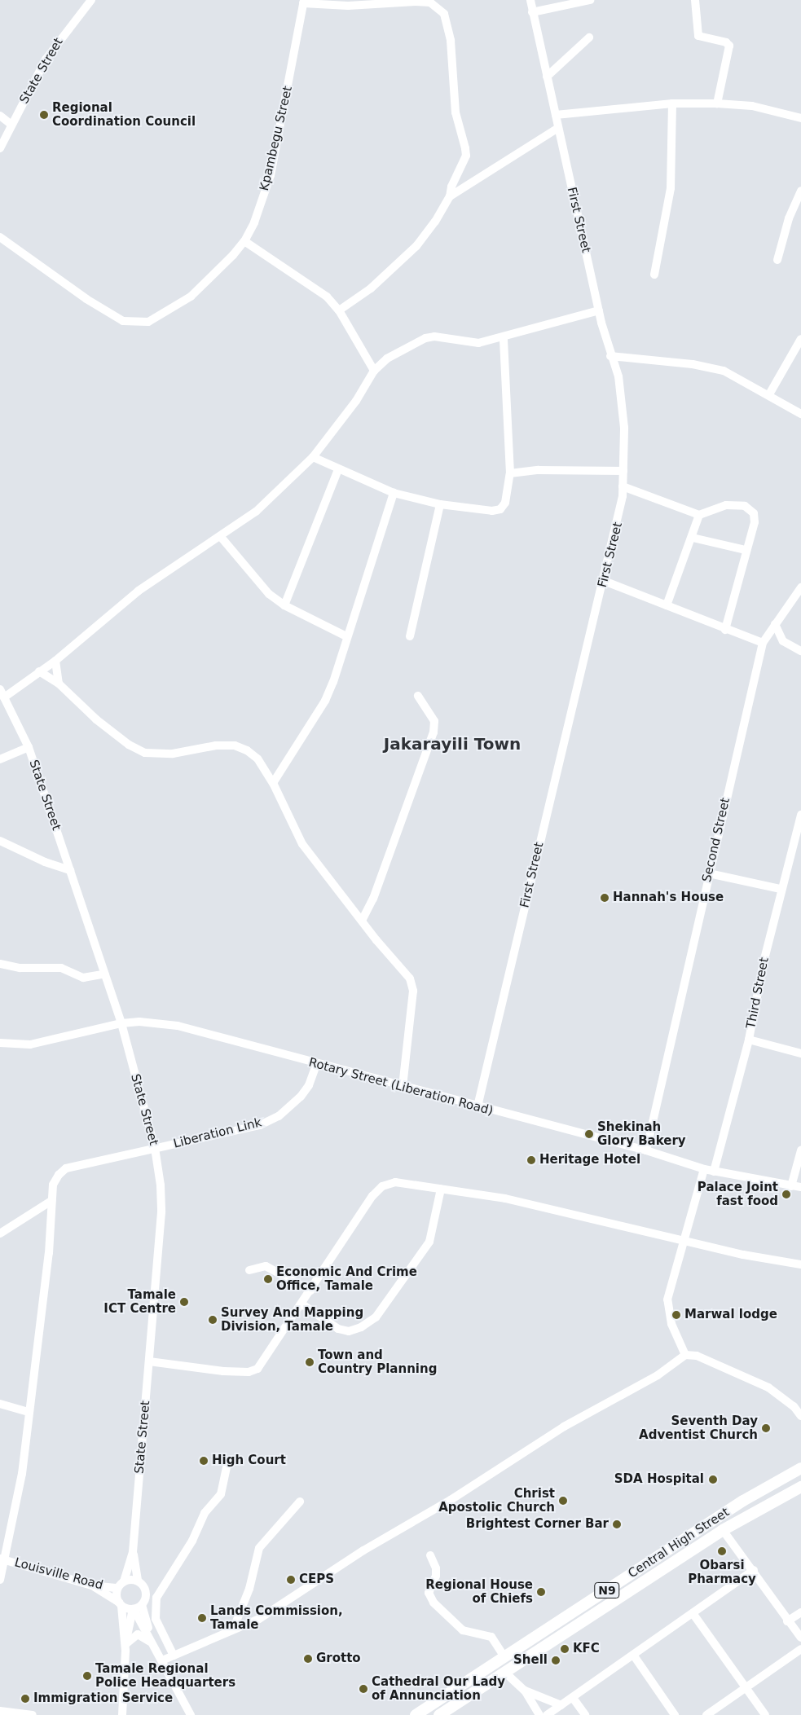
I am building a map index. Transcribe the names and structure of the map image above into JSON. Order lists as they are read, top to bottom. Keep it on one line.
{"streets":{"highway":["Central High Street","N9"],"street":["State Street","Kpambegu Street","First Street","Second Street","Third Street","Rotary Street (Liberation Road)","Liberation Link","Louisville Road"]},"crossings":[["State Street","Rotary Street (Liberation Road)"],["State Street","Liberation Link"],["State Street","Louisville Road"],["First Street","Rotary Street (Liberation Road)"],["Second Street","Rotary Street (Liberation Road)"],["Third Street","Rotary Street (Liberation Road)"],["Rotary Street (Liberation Road)","Liberation Link"]],"districts":["Jakarayili Town"],"places":["Regional Coordination Council","Hannah's House","Shekinah Glory Bakery","Heritage Hotel","Palace Joint fast food","Economic And Crime Office, Tamale","Tamale ICT Centre","Marwal lodge","Survey And Mapping Division, Tamale","Town and Country Planning","Seventh Day Adventist Church","High Court","SDA Hospital","Christ Apostolic Church","Brightest Corner Bar","Obarsi Pharmacy","CEPS","Regional House of Chiefs","Lands Commission, Tamale","KFC","Grotto","Shell","Tamale Regional Police Headquarters","Cathedral Our Lady of Annunciation","Immigration Service"]}
